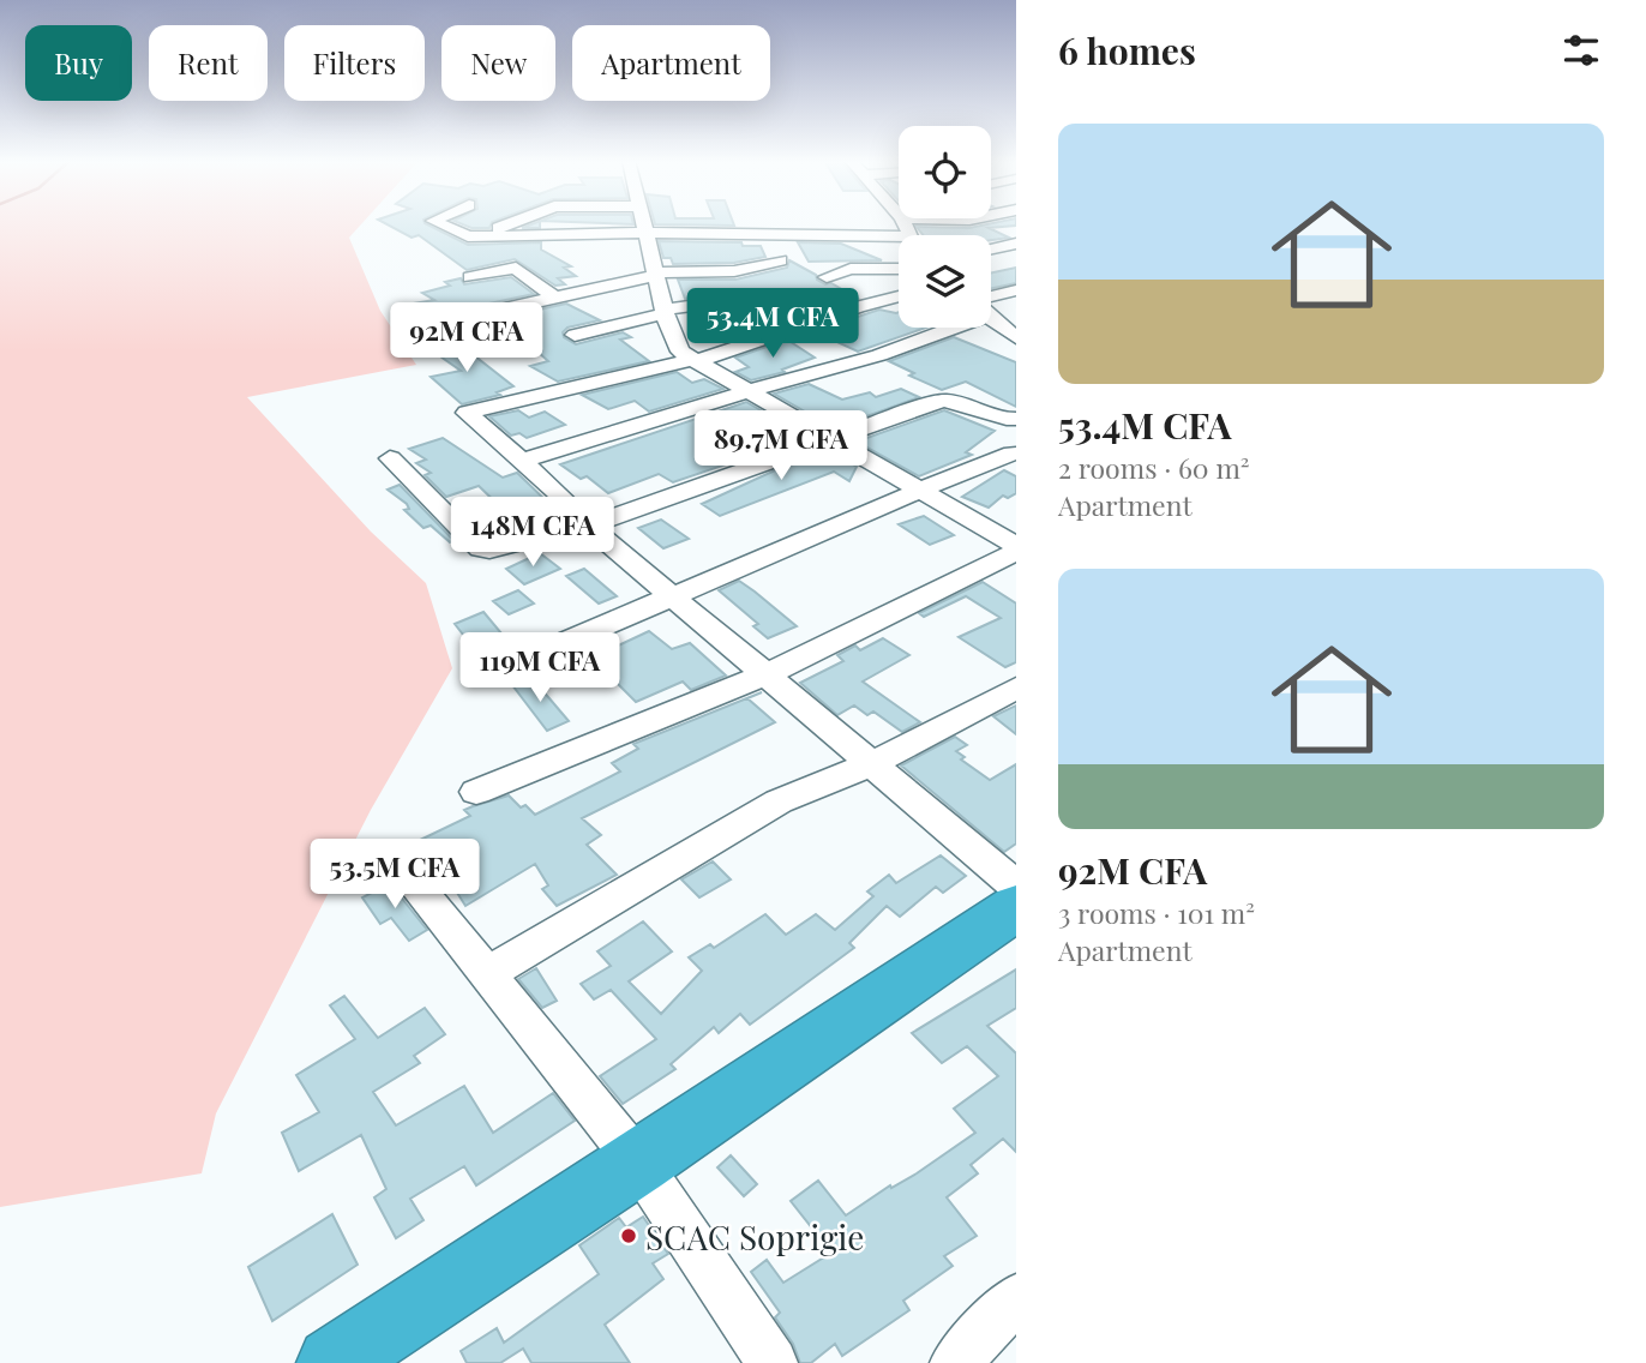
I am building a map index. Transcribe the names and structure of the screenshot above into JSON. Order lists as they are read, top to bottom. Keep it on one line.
{"places":["SCAC Soprigie"],"page":{"heading":"6 homes","chip":["Buy","Rent","Filters","New","Apartment"],"list":[{"name":"53.4M CFA","note":"2 rooms · 60 m² · Apartment"},{"name":"92M CFA","note":"3 rooms · 101 m² · Apartment"}],"price":["53.4M CFA","92M CFA","89.7M CFA","148M CFA","119M CFA","53.5M CFA"]}}
